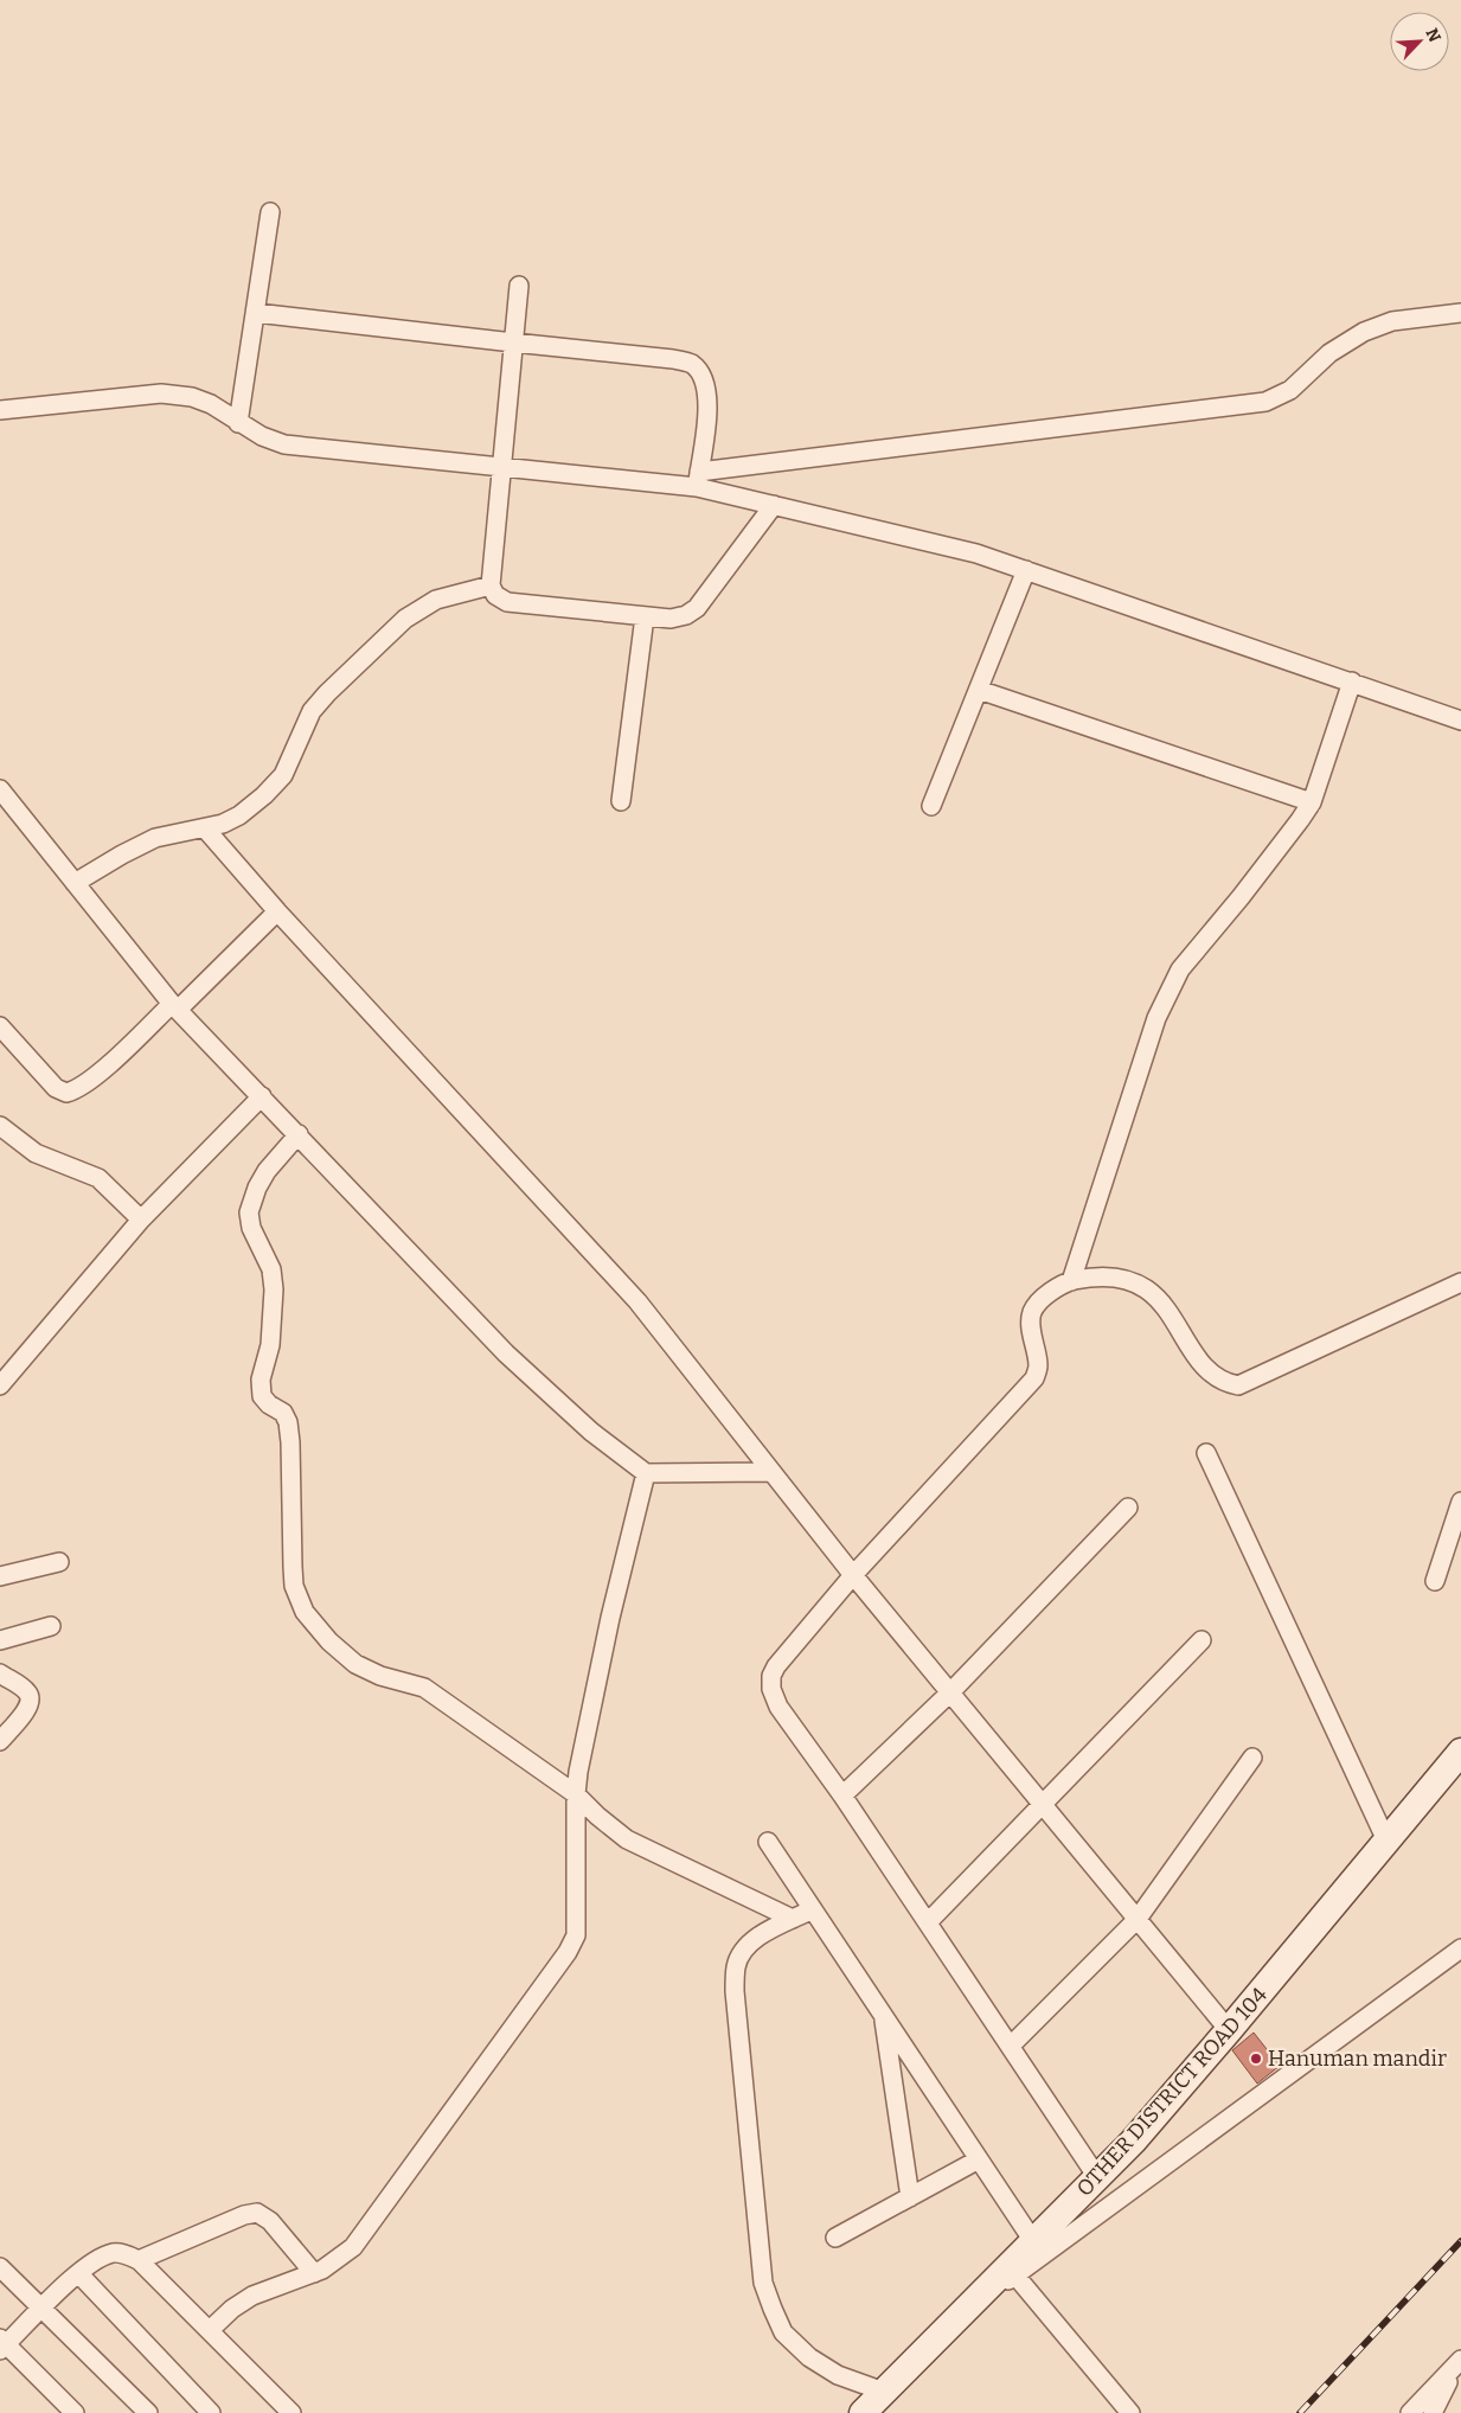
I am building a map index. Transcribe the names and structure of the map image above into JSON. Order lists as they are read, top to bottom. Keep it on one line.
{"streets":{"street":["OTHER DISTRICT ROAD 104"]},"places":["Hanuman mandir"],"north":"top right"}
